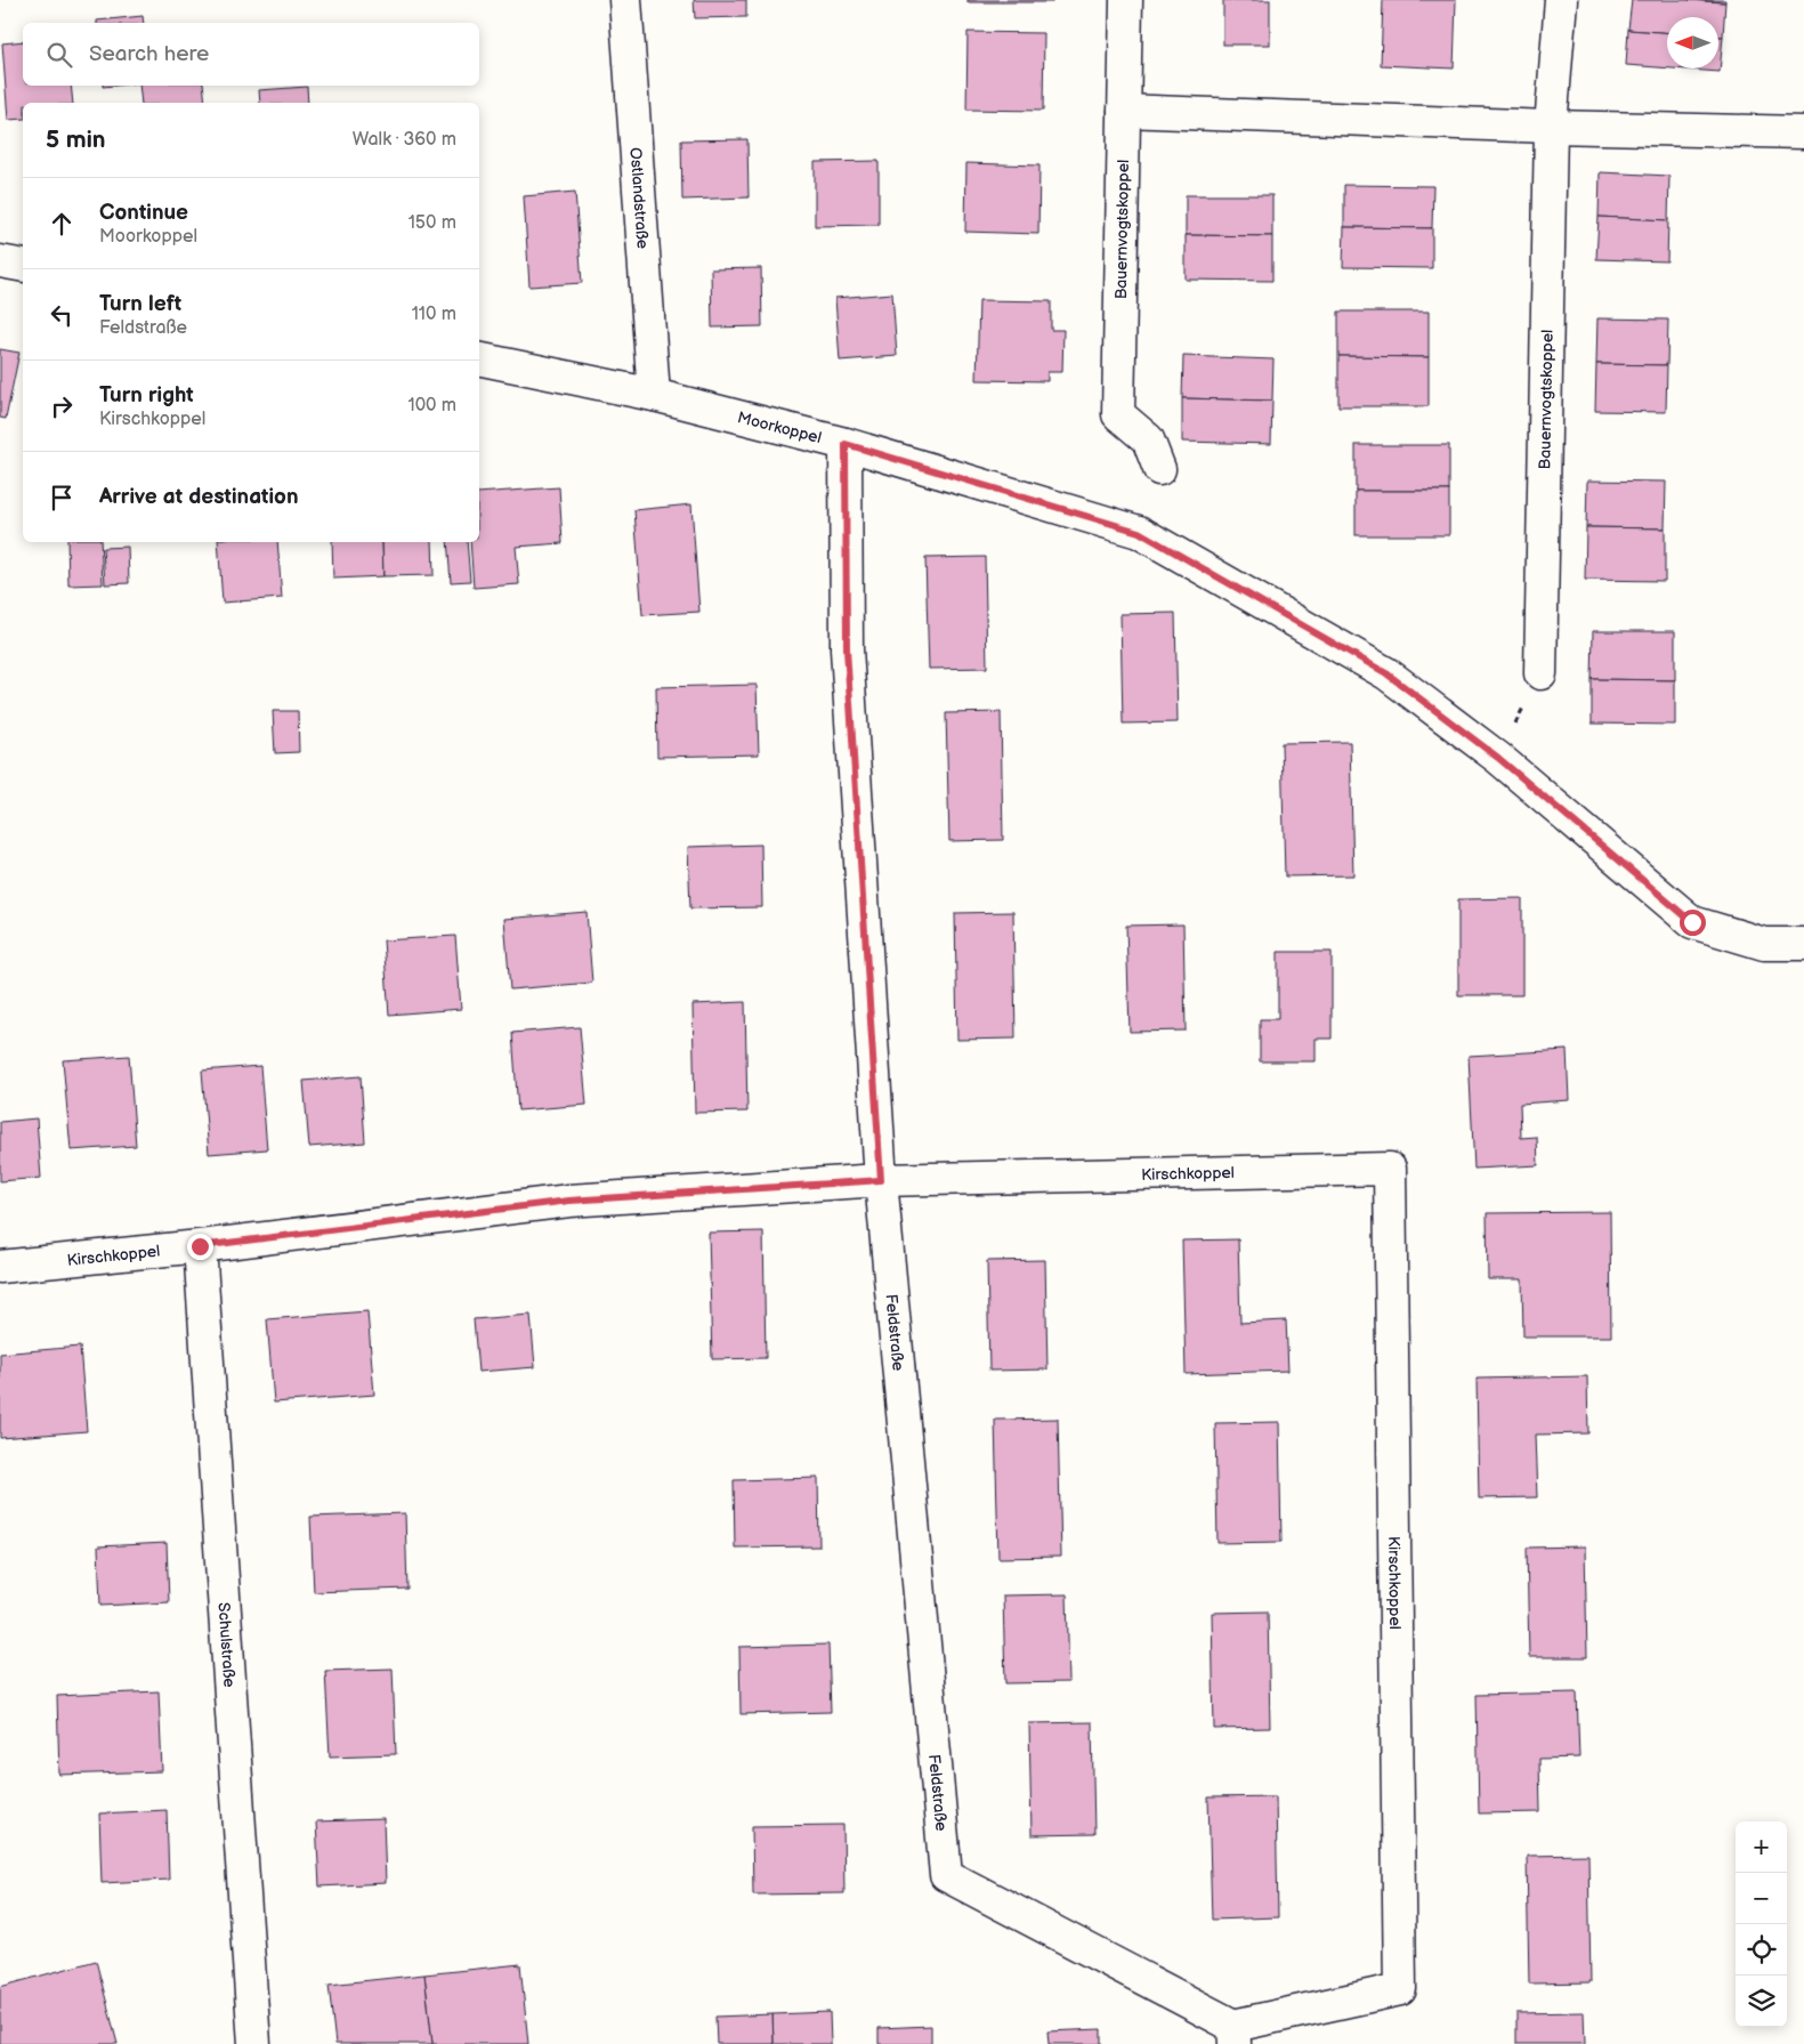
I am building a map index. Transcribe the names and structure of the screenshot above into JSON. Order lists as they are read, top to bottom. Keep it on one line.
{"streets":{"street":["Ostlandstraße","Bauernvogtskoppel","Moorkoppel","Kirschkoppel","Feldstraße","Schulstraße"]},"crossings":[["Ostlandstraße","Moorkoppel"],["Moorkoppel","Feldstraße"],["Kirschkoppel","Feldstraße"],["Kirschkoppel","Schulstraße"]],"north":"left","page":{"search":"Search here","heading":["5 min","Walk · 360 m"],"list":[["Continue","Moorkoppel","150 m"],["Turn left","Feldstraße","110 m"],["Turn right","Kirschkoppel","100 m"],"Arrive at destination"],"map_buttons":["+","−"]}}
